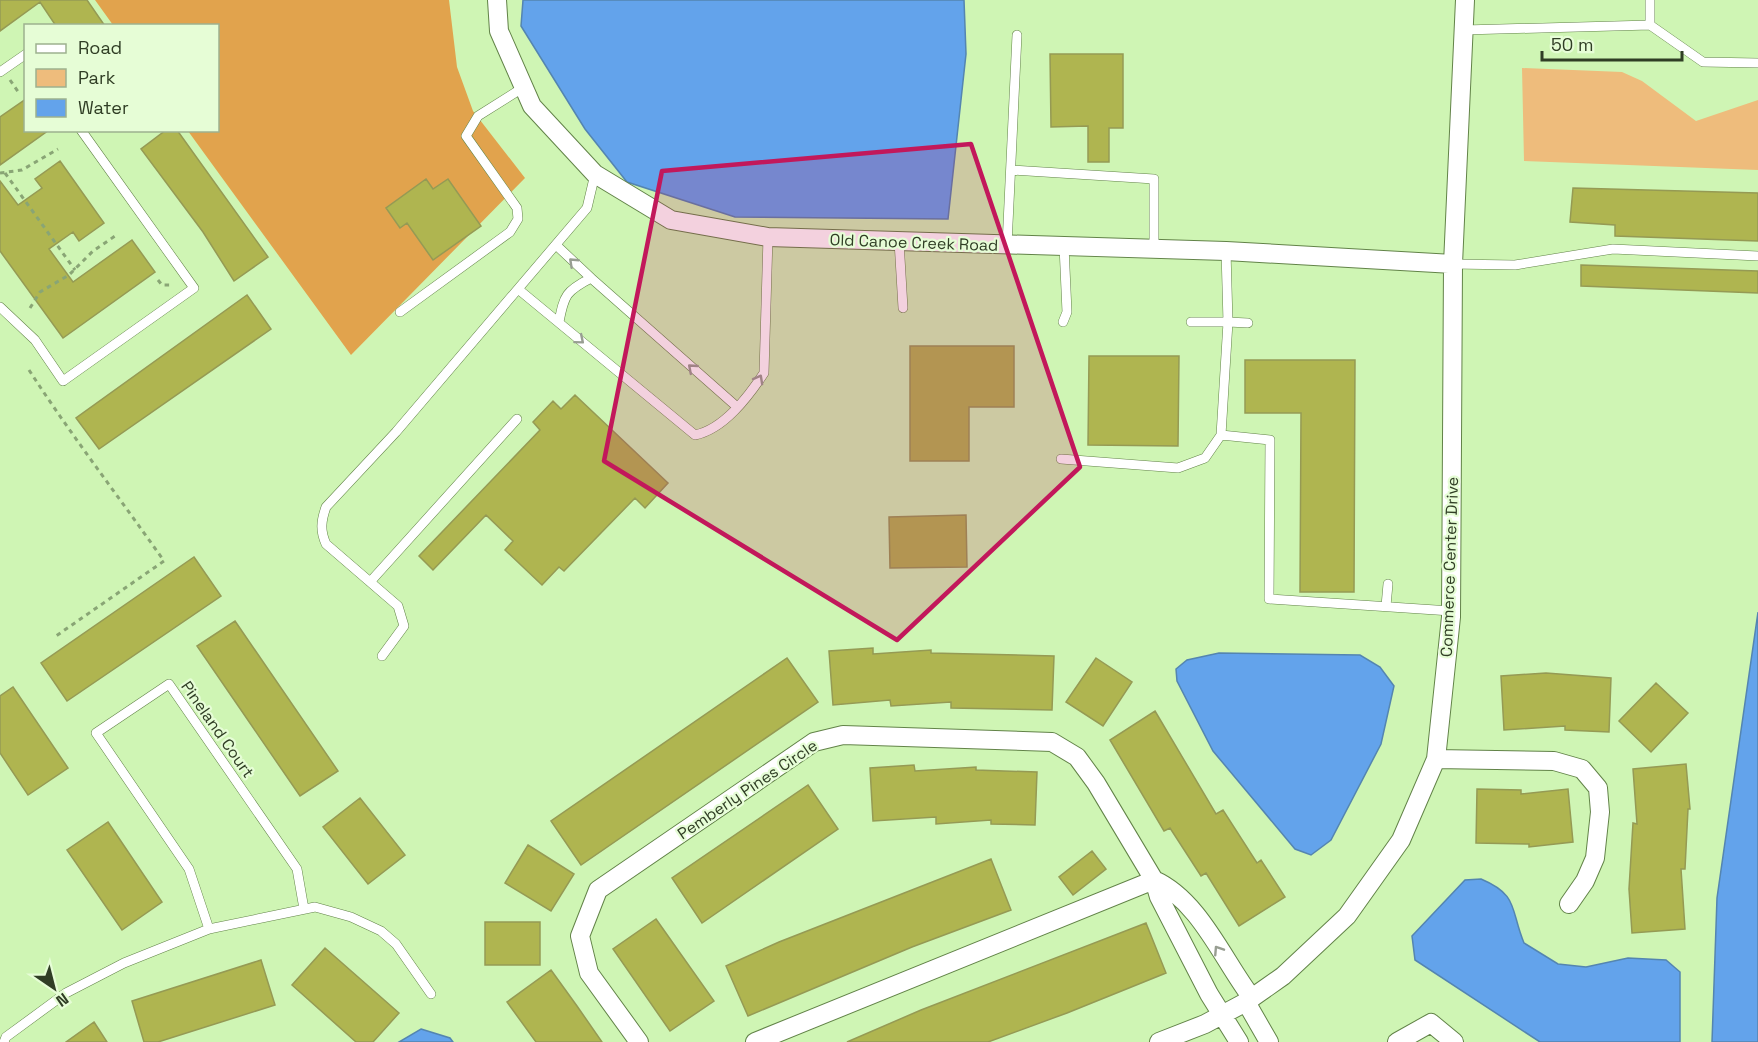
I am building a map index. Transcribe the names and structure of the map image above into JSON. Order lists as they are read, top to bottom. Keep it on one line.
{"streets":{"street":["Old Canoe Creek Road","Commerce Center Drive","Pemberly Pines Circle"],"lane":["Pineland Court"]},"crossings":[["Old Canoe Creek Road","Commerce Center Drive"],["Commerce Center Drive","Pemberly Pines Circle"]],"legend":["Road","Park","Water"],"scale_bar":"50 m","north":"bottom right"}
